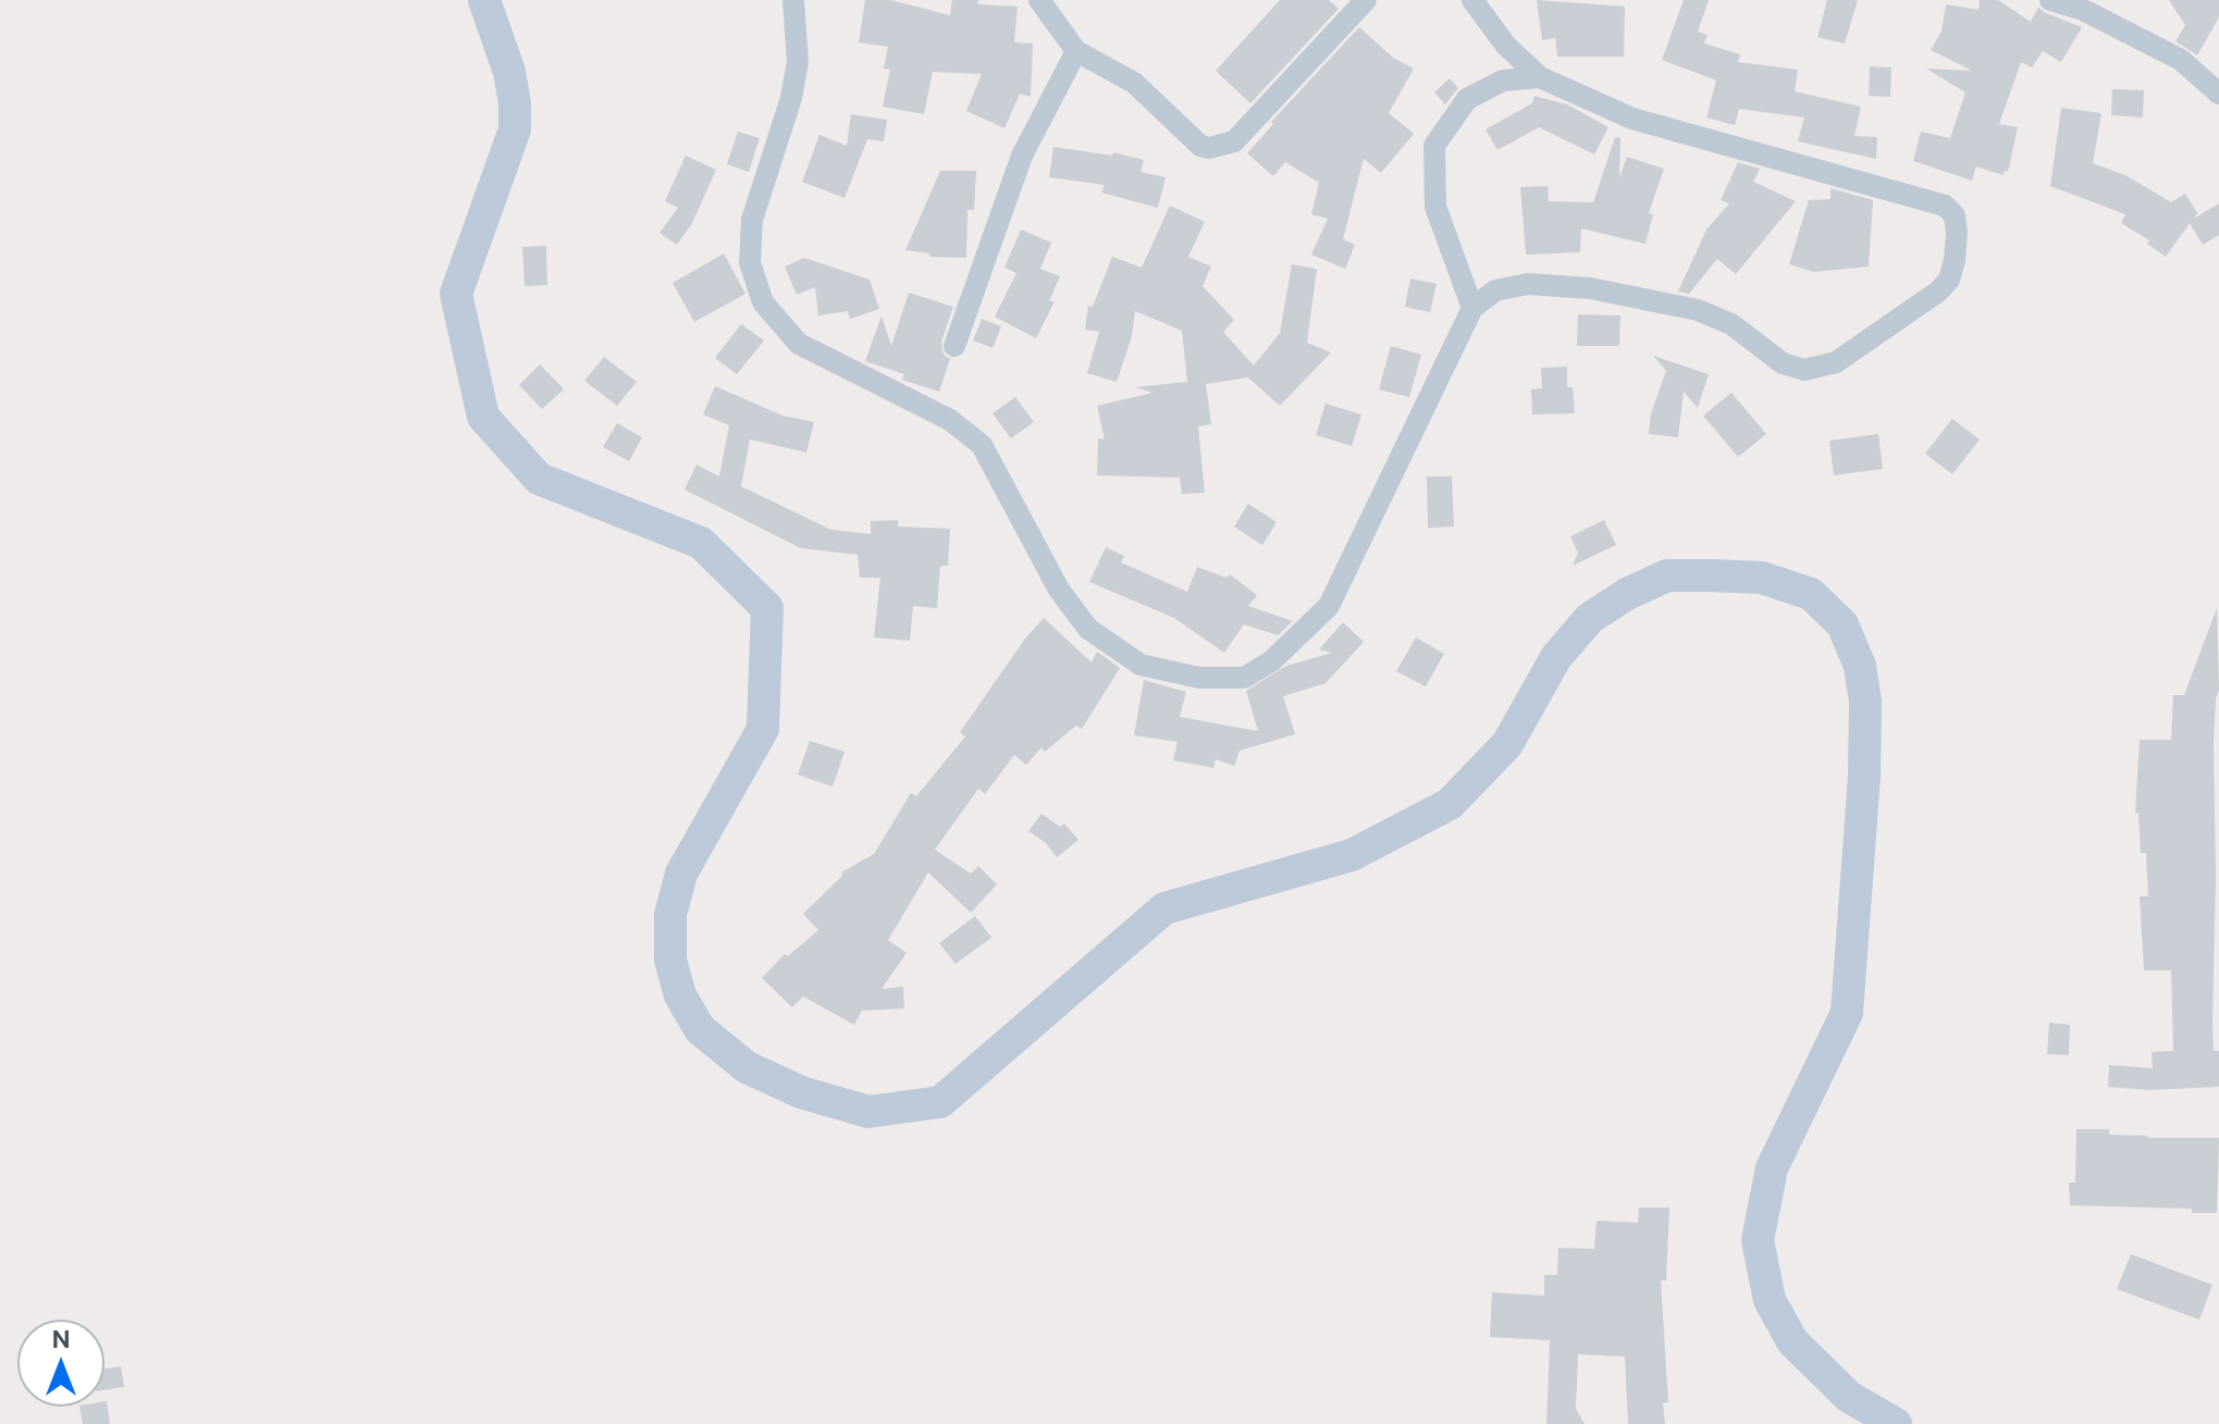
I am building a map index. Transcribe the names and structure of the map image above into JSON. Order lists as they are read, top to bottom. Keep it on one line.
{"north":"top"}
